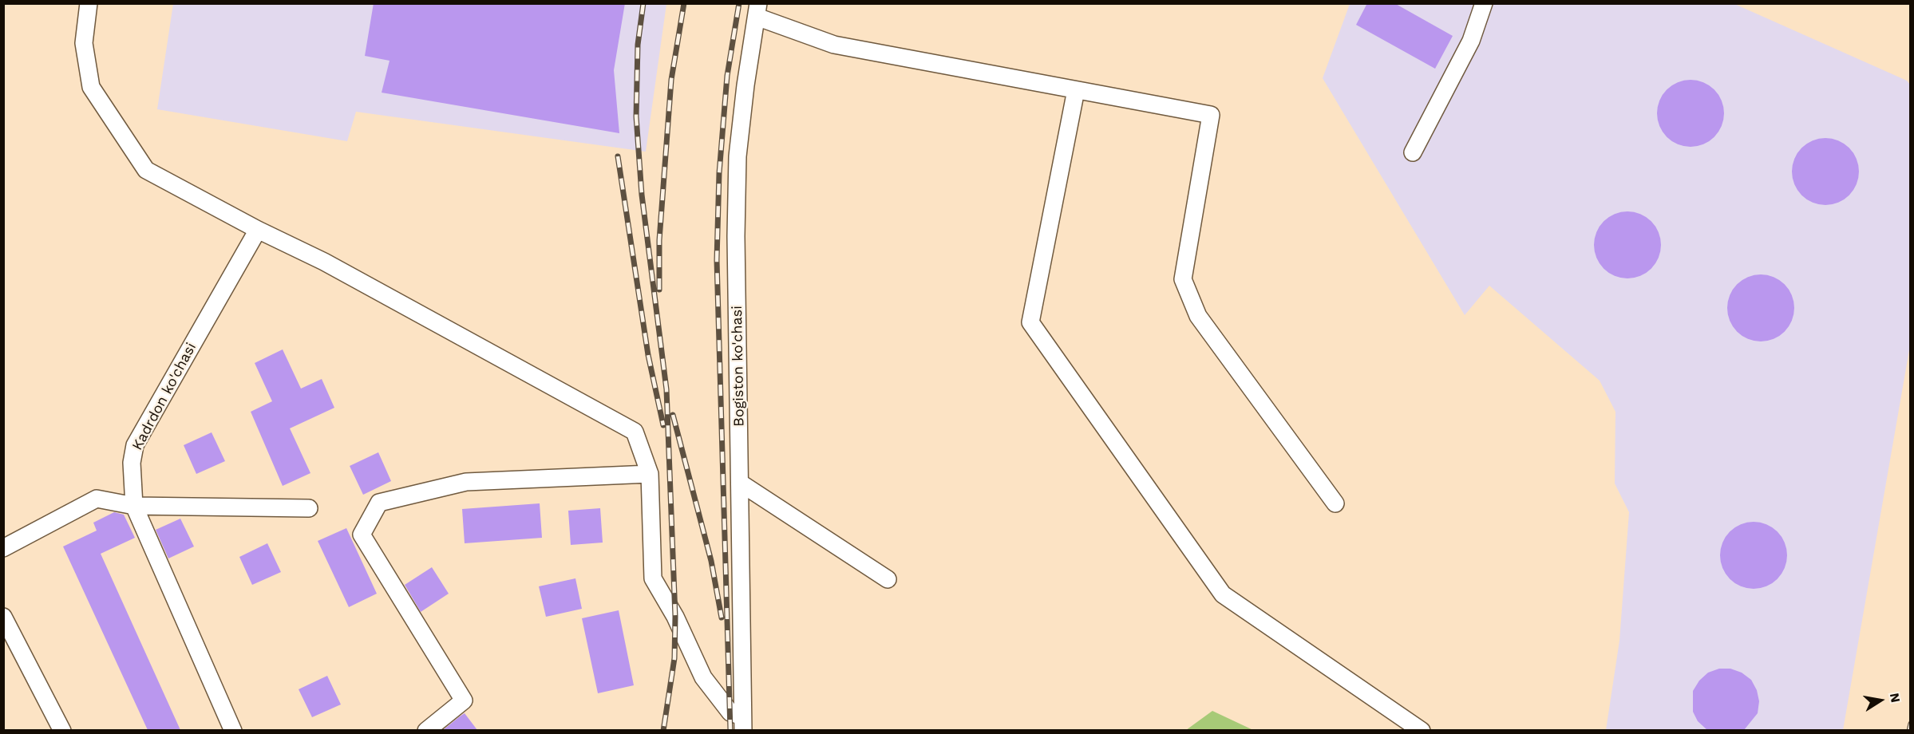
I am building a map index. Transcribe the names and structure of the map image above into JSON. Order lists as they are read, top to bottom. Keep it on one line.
{"streets":{"street":["Bogiston ko'chasi","Kadrdon ko'chasi"]},"north":"right"}
